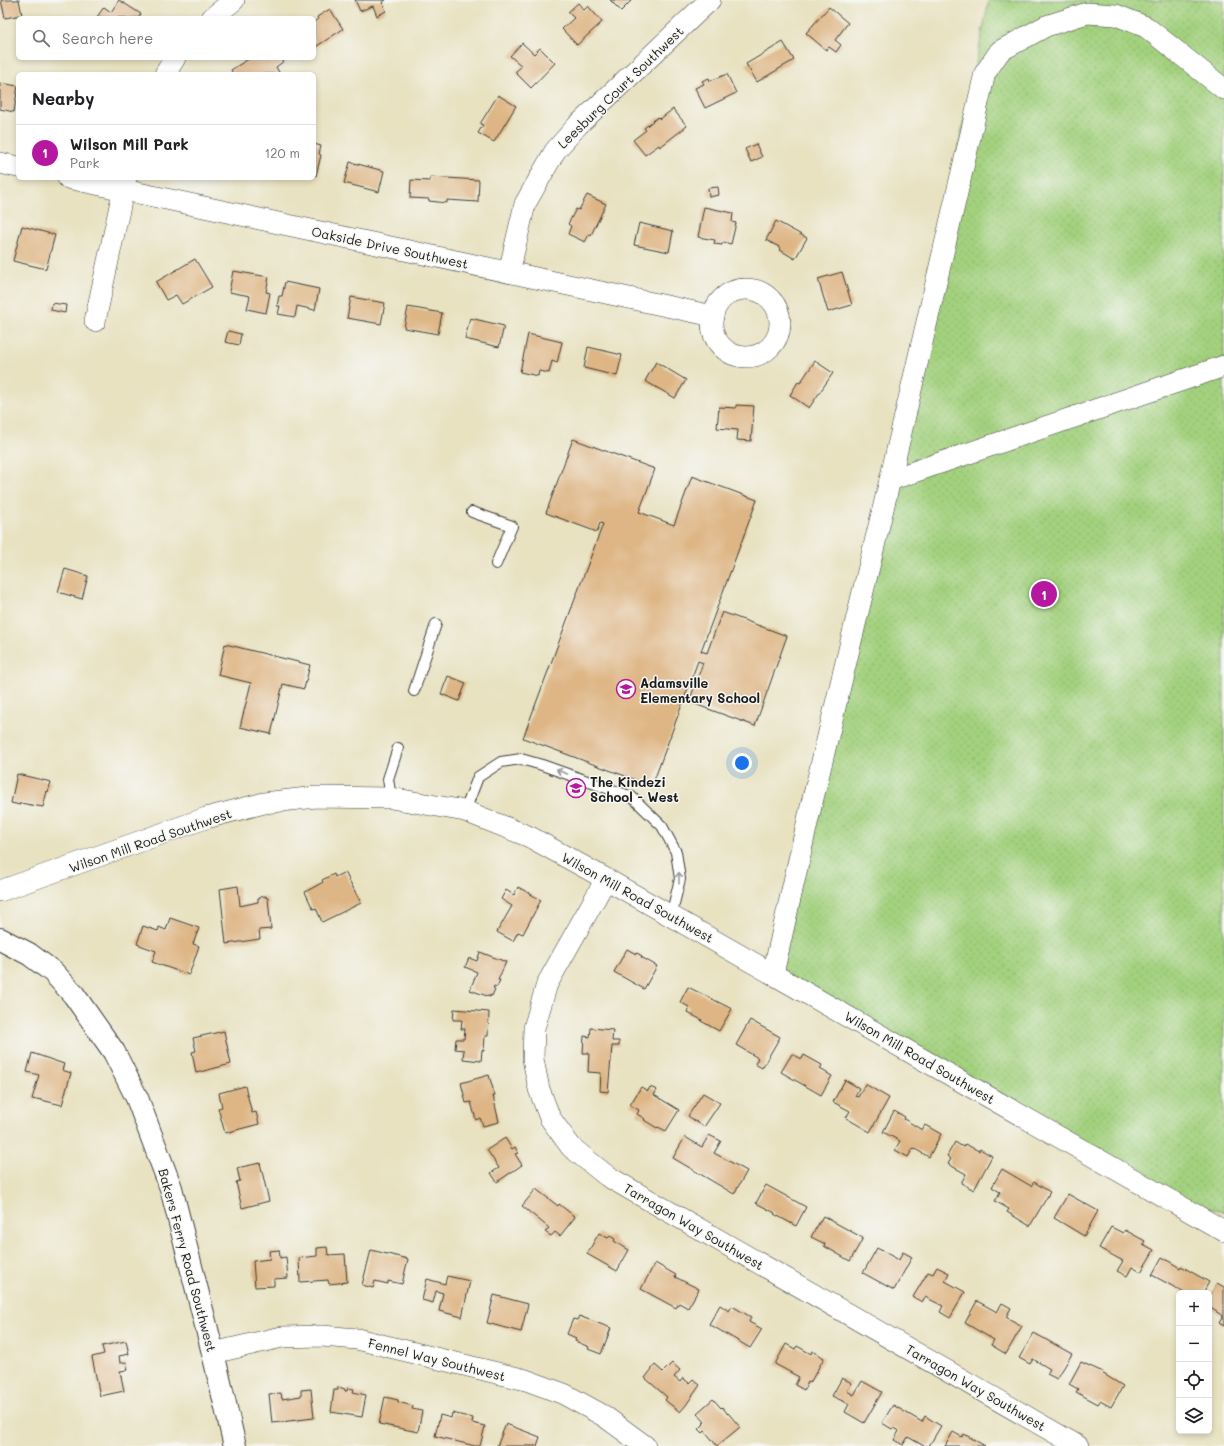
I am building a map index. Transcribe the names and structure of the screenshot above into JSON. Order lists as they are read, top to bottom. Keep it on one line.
{"streets":{"street":["Leesburg Court Southwest","Oakside Drive Southwest","Wilson Mill Road Southwest","Tarragon Way Southwest","Bakers Ferry Road Southwest","Fennel Way Southwest"]},"crossings":[["Leesburg Court Southwest","Oakside Drive Southwest"],["Wilson Mill Road Southwest","Tarragon Way Southwest"],["Bakers Ferry Road Southwest","Fennel Way Southwest"]],"places":{"school or university":["Adamsville Elementary School","The Kindezi School - West"]},"page":{"search":"Search here","heading":"Nearby","list":[{"mark":"1","name":"Wilson Mill Park","note":"Park","value":"120 m"}],"pins":"1","map_buttons":["+","−"]}}
